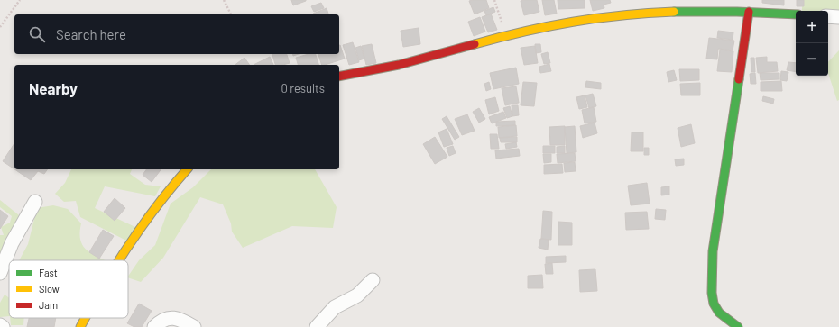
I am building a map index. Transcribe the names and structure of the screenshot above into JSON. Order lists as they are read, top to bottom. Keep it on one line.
{"legend":["Fast","Slow","Jam"],"page":{"map_buttons":["+","−"],"search":"Search here","heading":["Nearby","0 results"]}}
